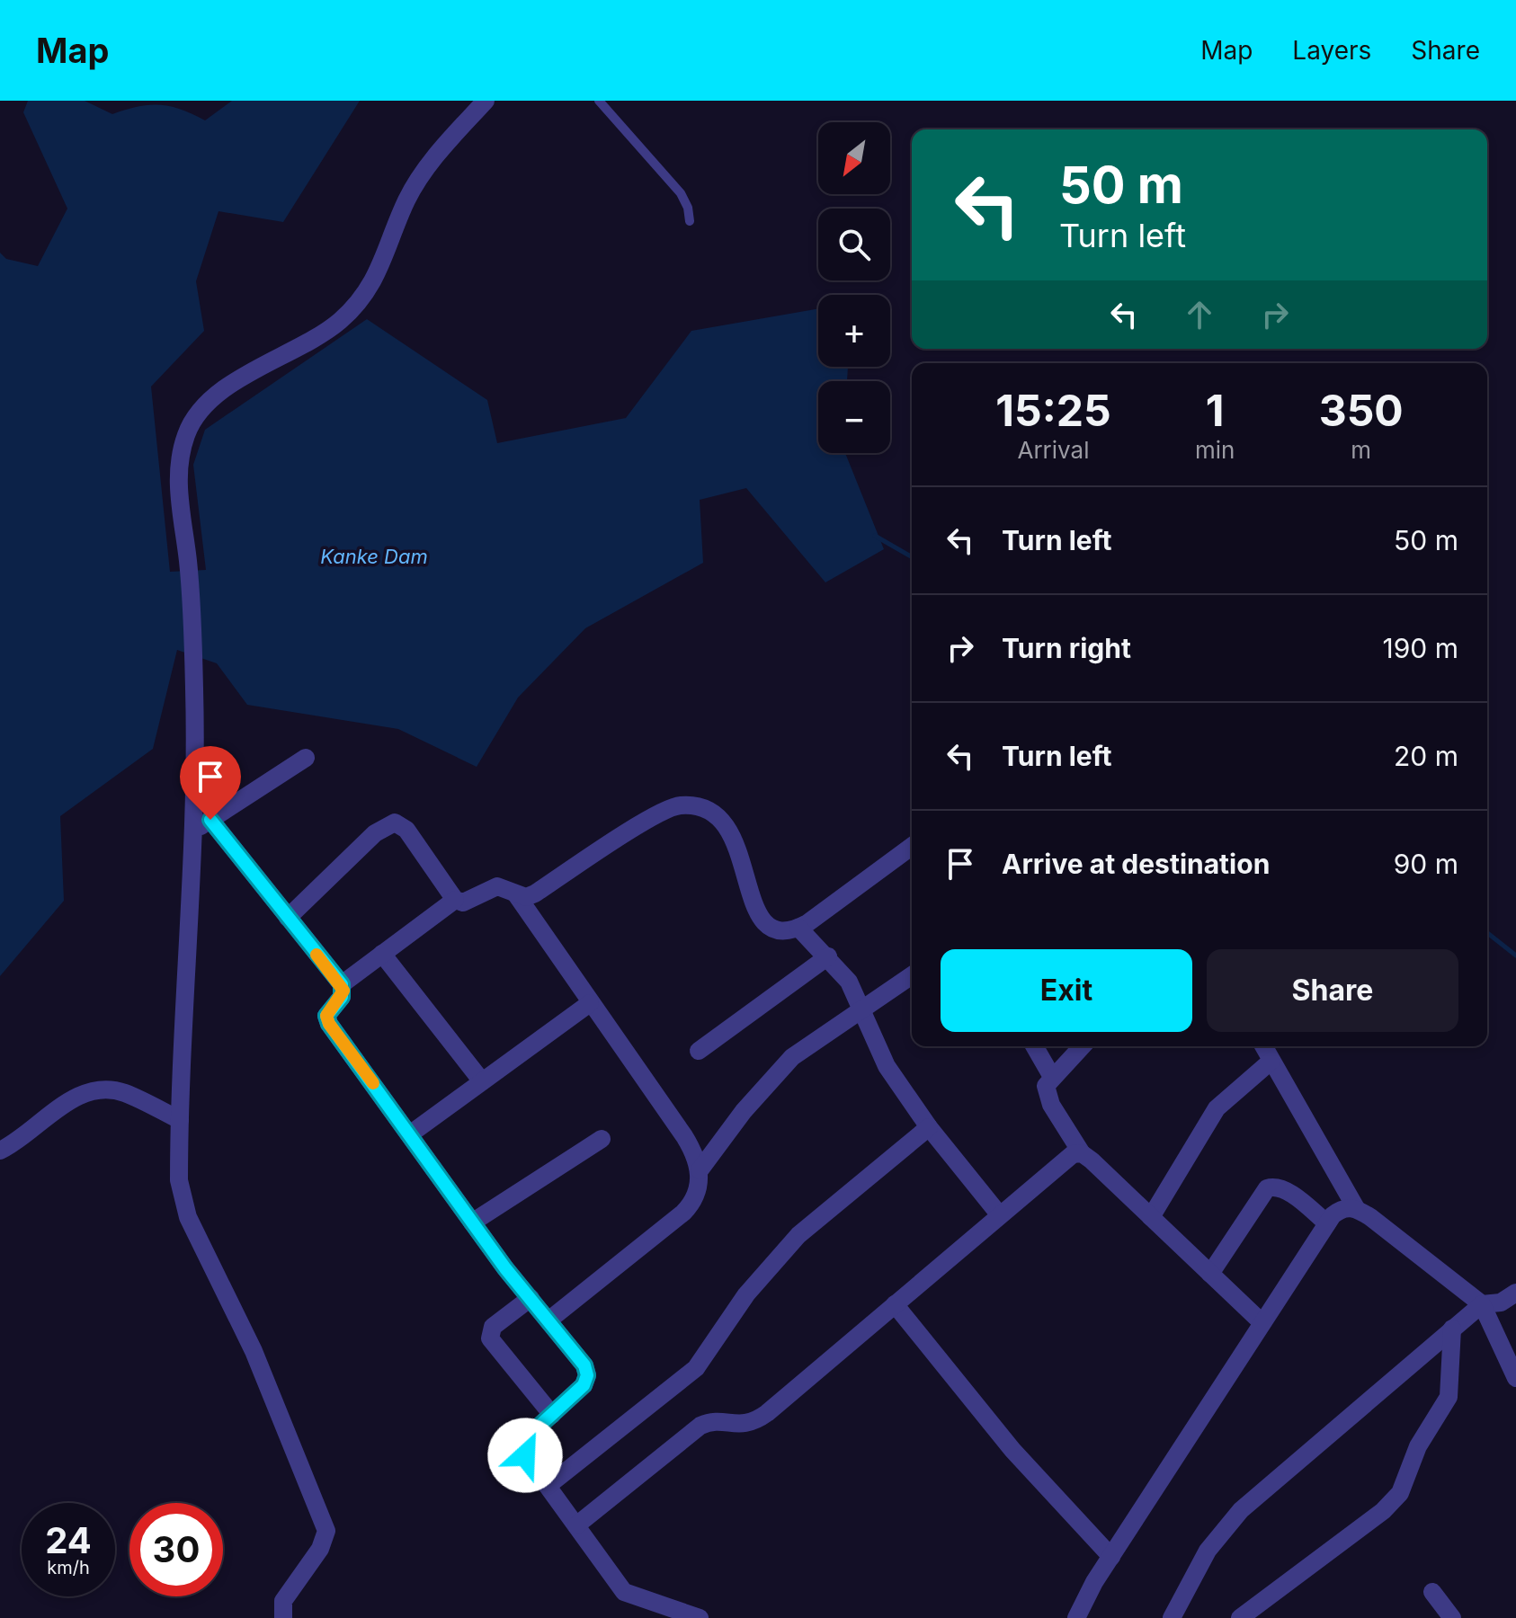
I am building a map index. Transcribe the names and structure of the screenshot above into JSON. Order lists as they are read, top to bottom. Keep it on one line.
{"water":["Kanke Dam"],"north":"bottom left","page":{"header":"Map","nav":["Map","Layers","Share"],"map_buttons":["+","−"],"turn":["50 m","Turn left"],"eta":["15:25","Arrival","1","min","350","m"],"list":[{"name":"Turn left","value":"50 m"},{"name":"Turn right","value":"190 m"},{"name":"Turn left","value":"20 m"},{"name":"Arrive at destination","value":"90 m"}],"buttons":["Exit","Share"],"speed":"24 km/h","limit":"30"}}
